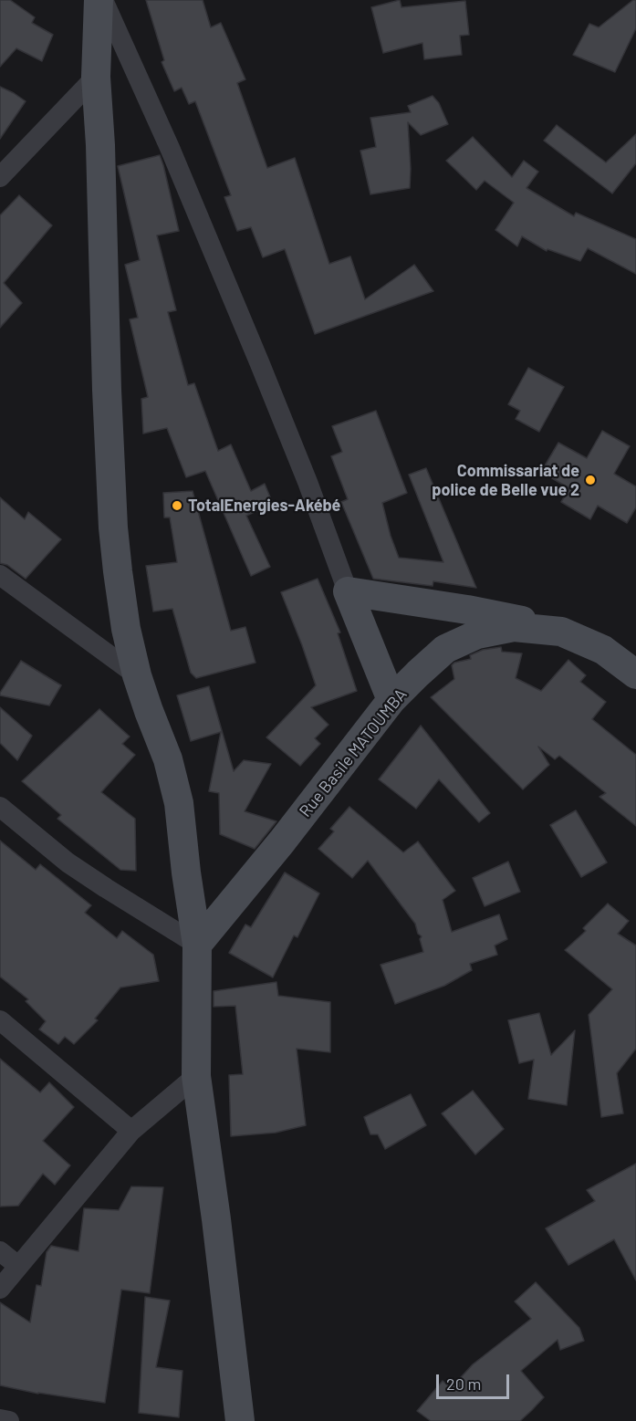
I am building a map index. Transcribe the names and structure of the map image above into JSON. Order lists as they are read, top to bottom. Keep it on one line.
{"streets":{"street":["Rue Basile MATOUMBA"]},"places":["Commissariat de police de Belle vue 2","TotalEnergies-Akébé"],"scale_bar":"20 m"}
